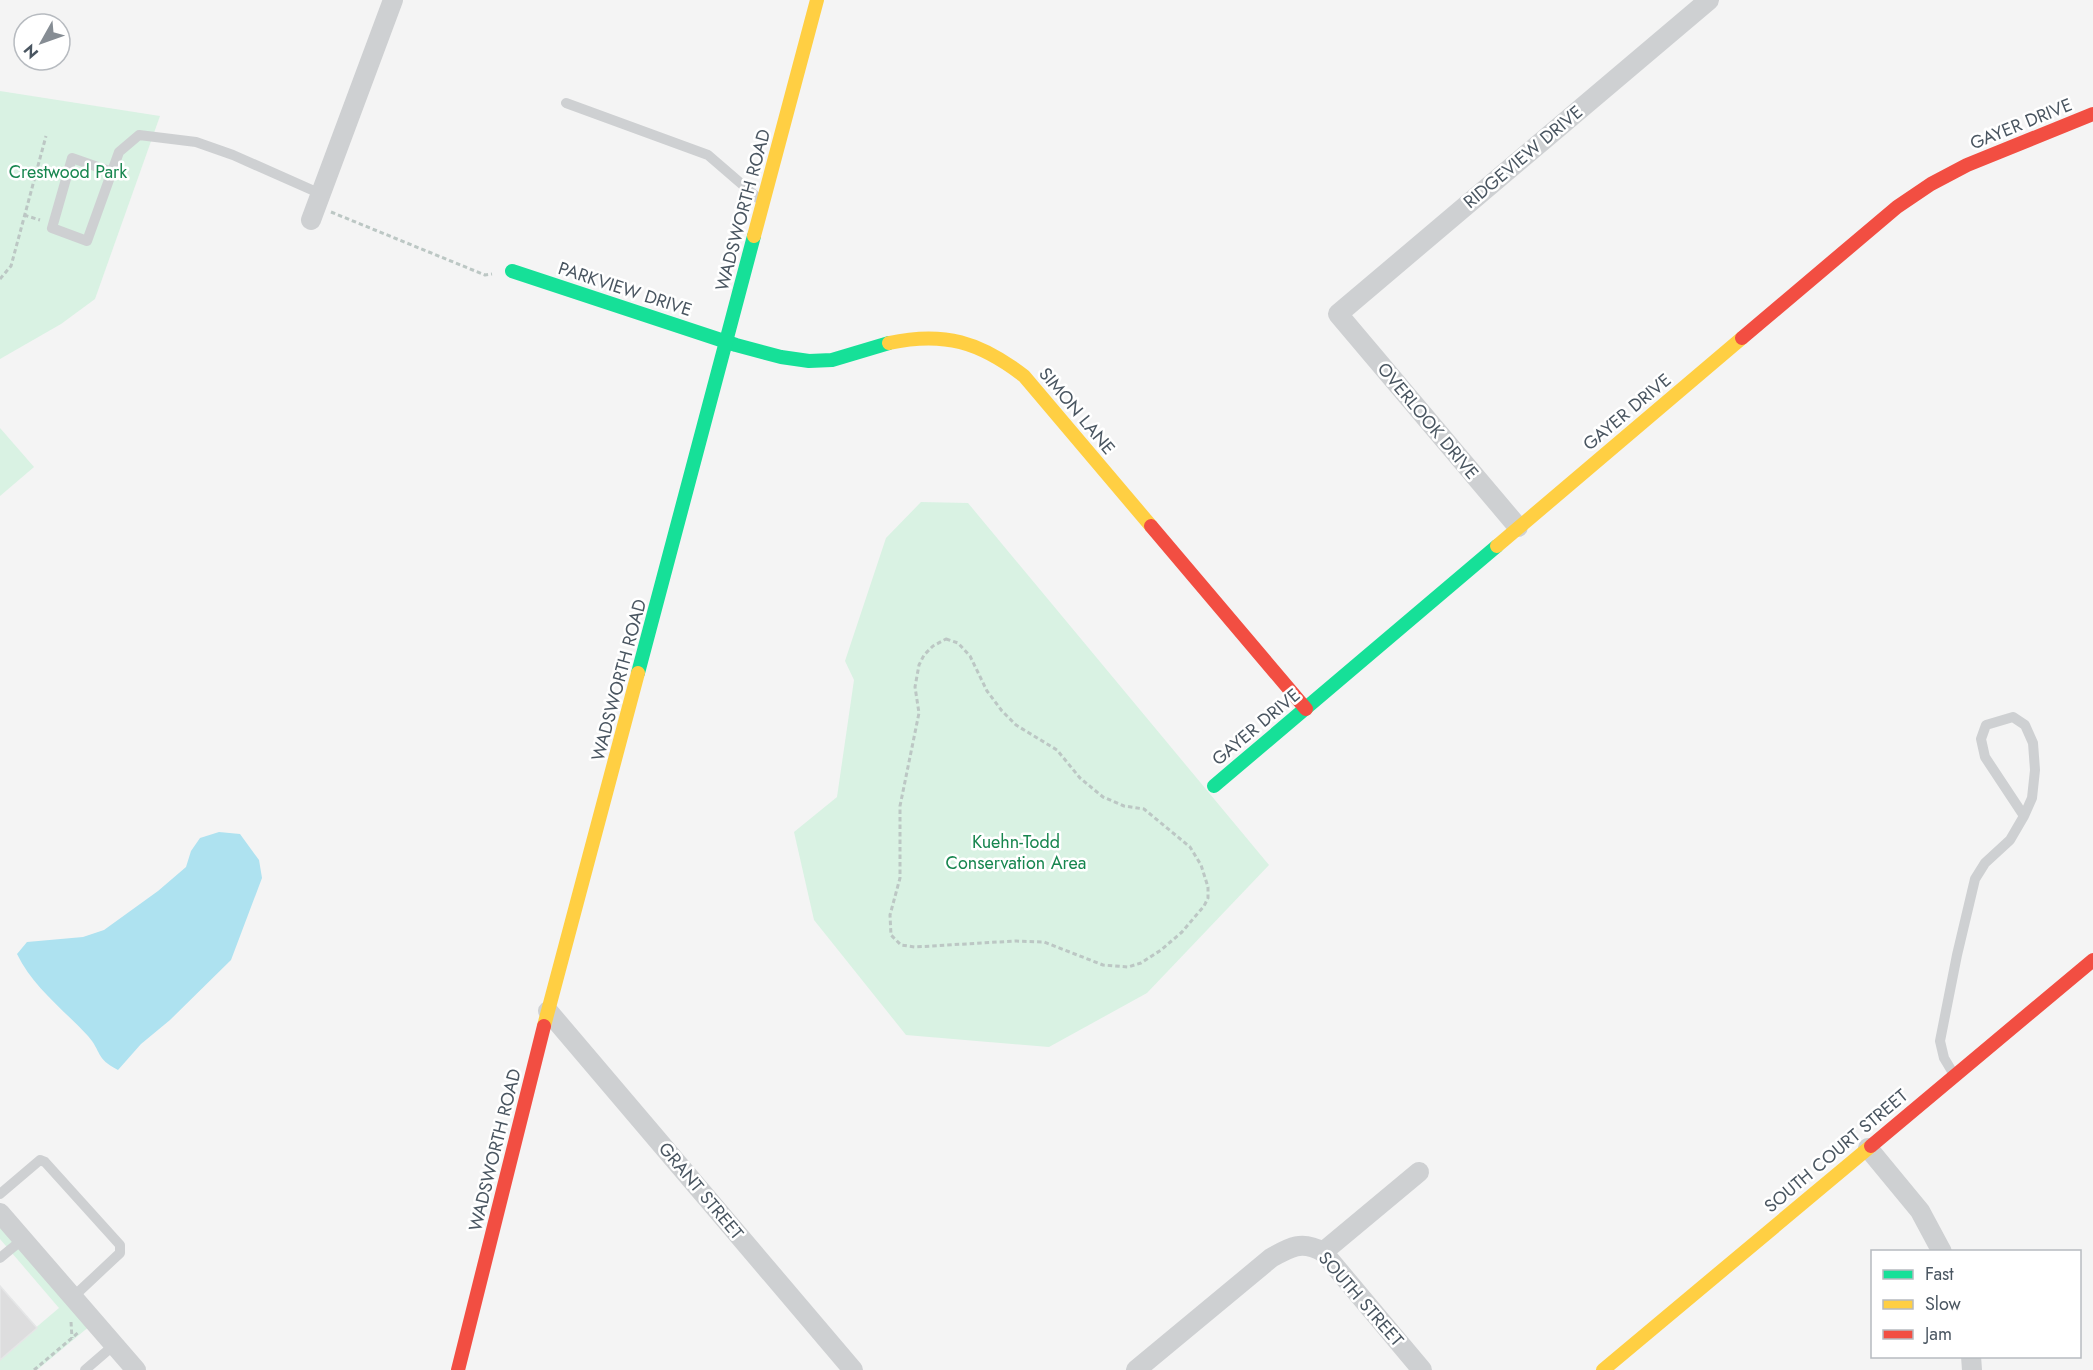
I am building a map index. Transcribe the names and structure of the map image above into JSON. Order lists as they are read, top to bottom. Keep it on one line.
{"streets":{"main road":["GAYER DRIVE","WADSWORTH ROAD","PARKVIEW DRIVE","SIMON LANE","SOUTH COURT STREET"],"street":["RIDGEVIEW DRIVE","OVERLOOK DRIVE","GRANT STREET","SOUTH STREET"]},"crossings":[["GAYER DRIVE","SIMON LANE"],["GAYER DRIVE","OVERLOOK DRIVE"],["RIDGEVIEW DRIVE","OVERLOOK DRIVE"],["WADSWORTH ROAD","PARKVIEW DRIVE"],["WADSWORTH ROAD","SIMON LANE"],["WADSWORTH ROAD","GRANT STREET"],["PARKVIEW DRIVE","SIMON LANE"]],"parks":["Crestwood Park","Kuehn-Todd Conservation Area"],"legend":["Fast","Slow","Jam"],"north":"bottom left"}
